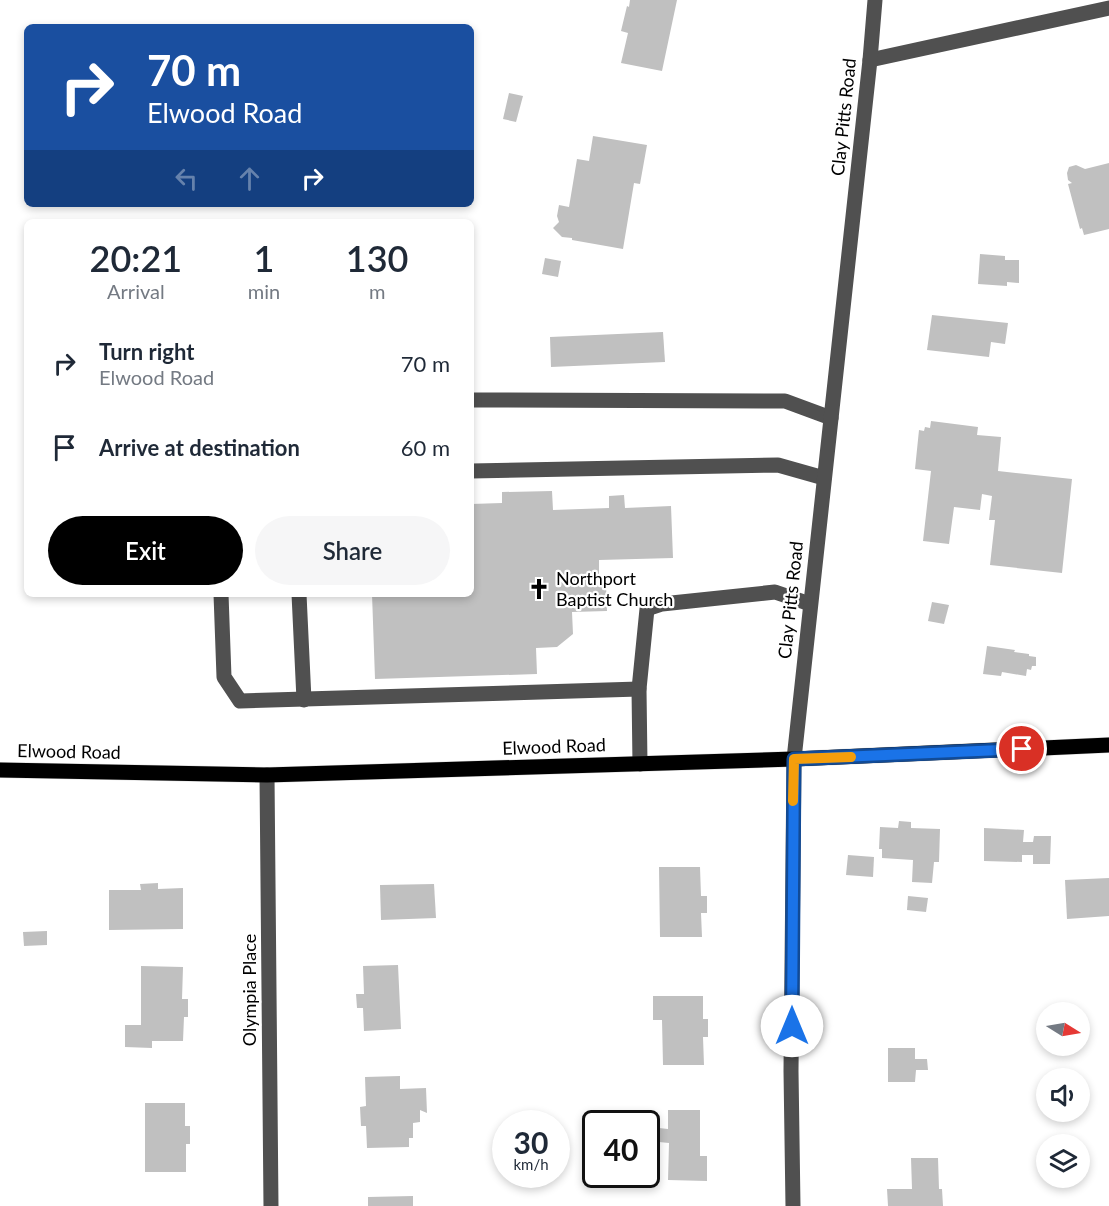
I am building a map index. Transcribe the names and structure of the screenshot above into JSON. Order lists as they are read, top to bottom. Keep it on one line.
{"streets":{"main road":["Elwood Road"],"street":["Clay Pitts Road","Olympia Place"]},"crossings":[["Clay Pitts Road","Elwood Road"],["Elwood Road","Olympia Place"]],"places":{"church":["Northport Baptist Church"]},"north":"right","page":{"turn":["70 m","Elwood Road"],"eta":["20:21","Arrival","1","min","130","m"],"list":[{"name":"Turn right","note":"Elwood Road","value":"70 m"},{"name":"Arrive at destination","value":"60 m"}],"buttons":["Exit","Share"],"speed":"30 km/h","limit":"40"}}
